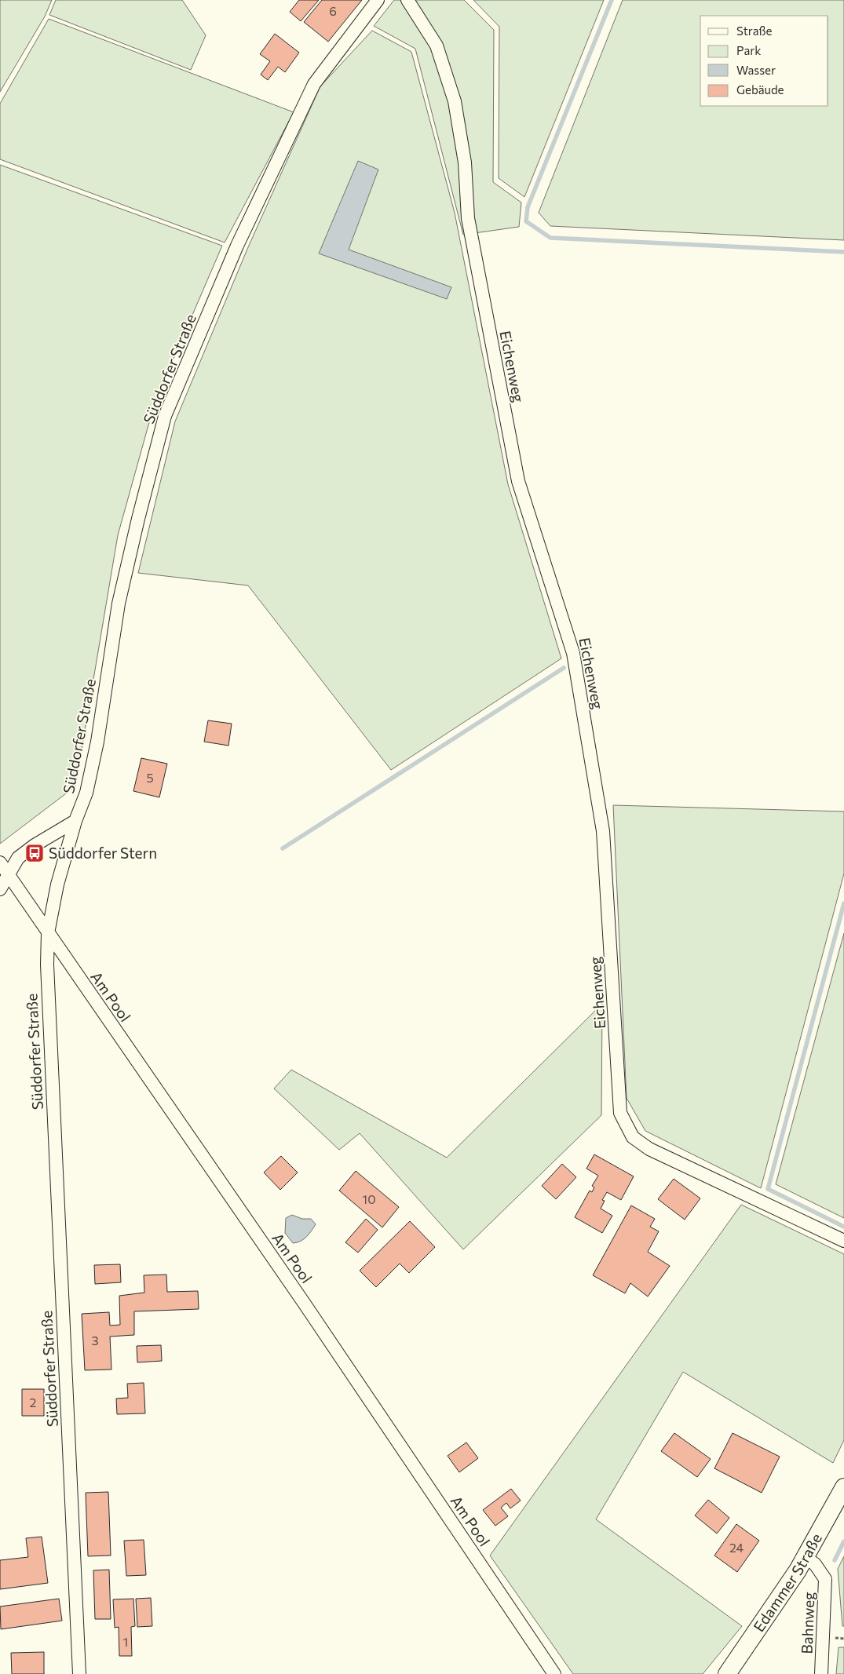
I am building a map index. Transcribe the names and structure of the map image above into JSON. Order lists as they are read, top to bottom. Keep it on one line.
{"streets":{"main road":["Edammer Straße"],"street":["Eichenweg","Süddorfer Straße","Am Pool","Bahnweg"]},"crossings":[["Süddorfer Straße","Am Pool"],["Edammer Straße","Bahnweg"]],"places":{"bus stop":["Süddorfer Stern"]},"house_numbers":["6","5","10","3","2","24","1"],"legend":["Straße","Park","Wasser","Gebäude"]}
